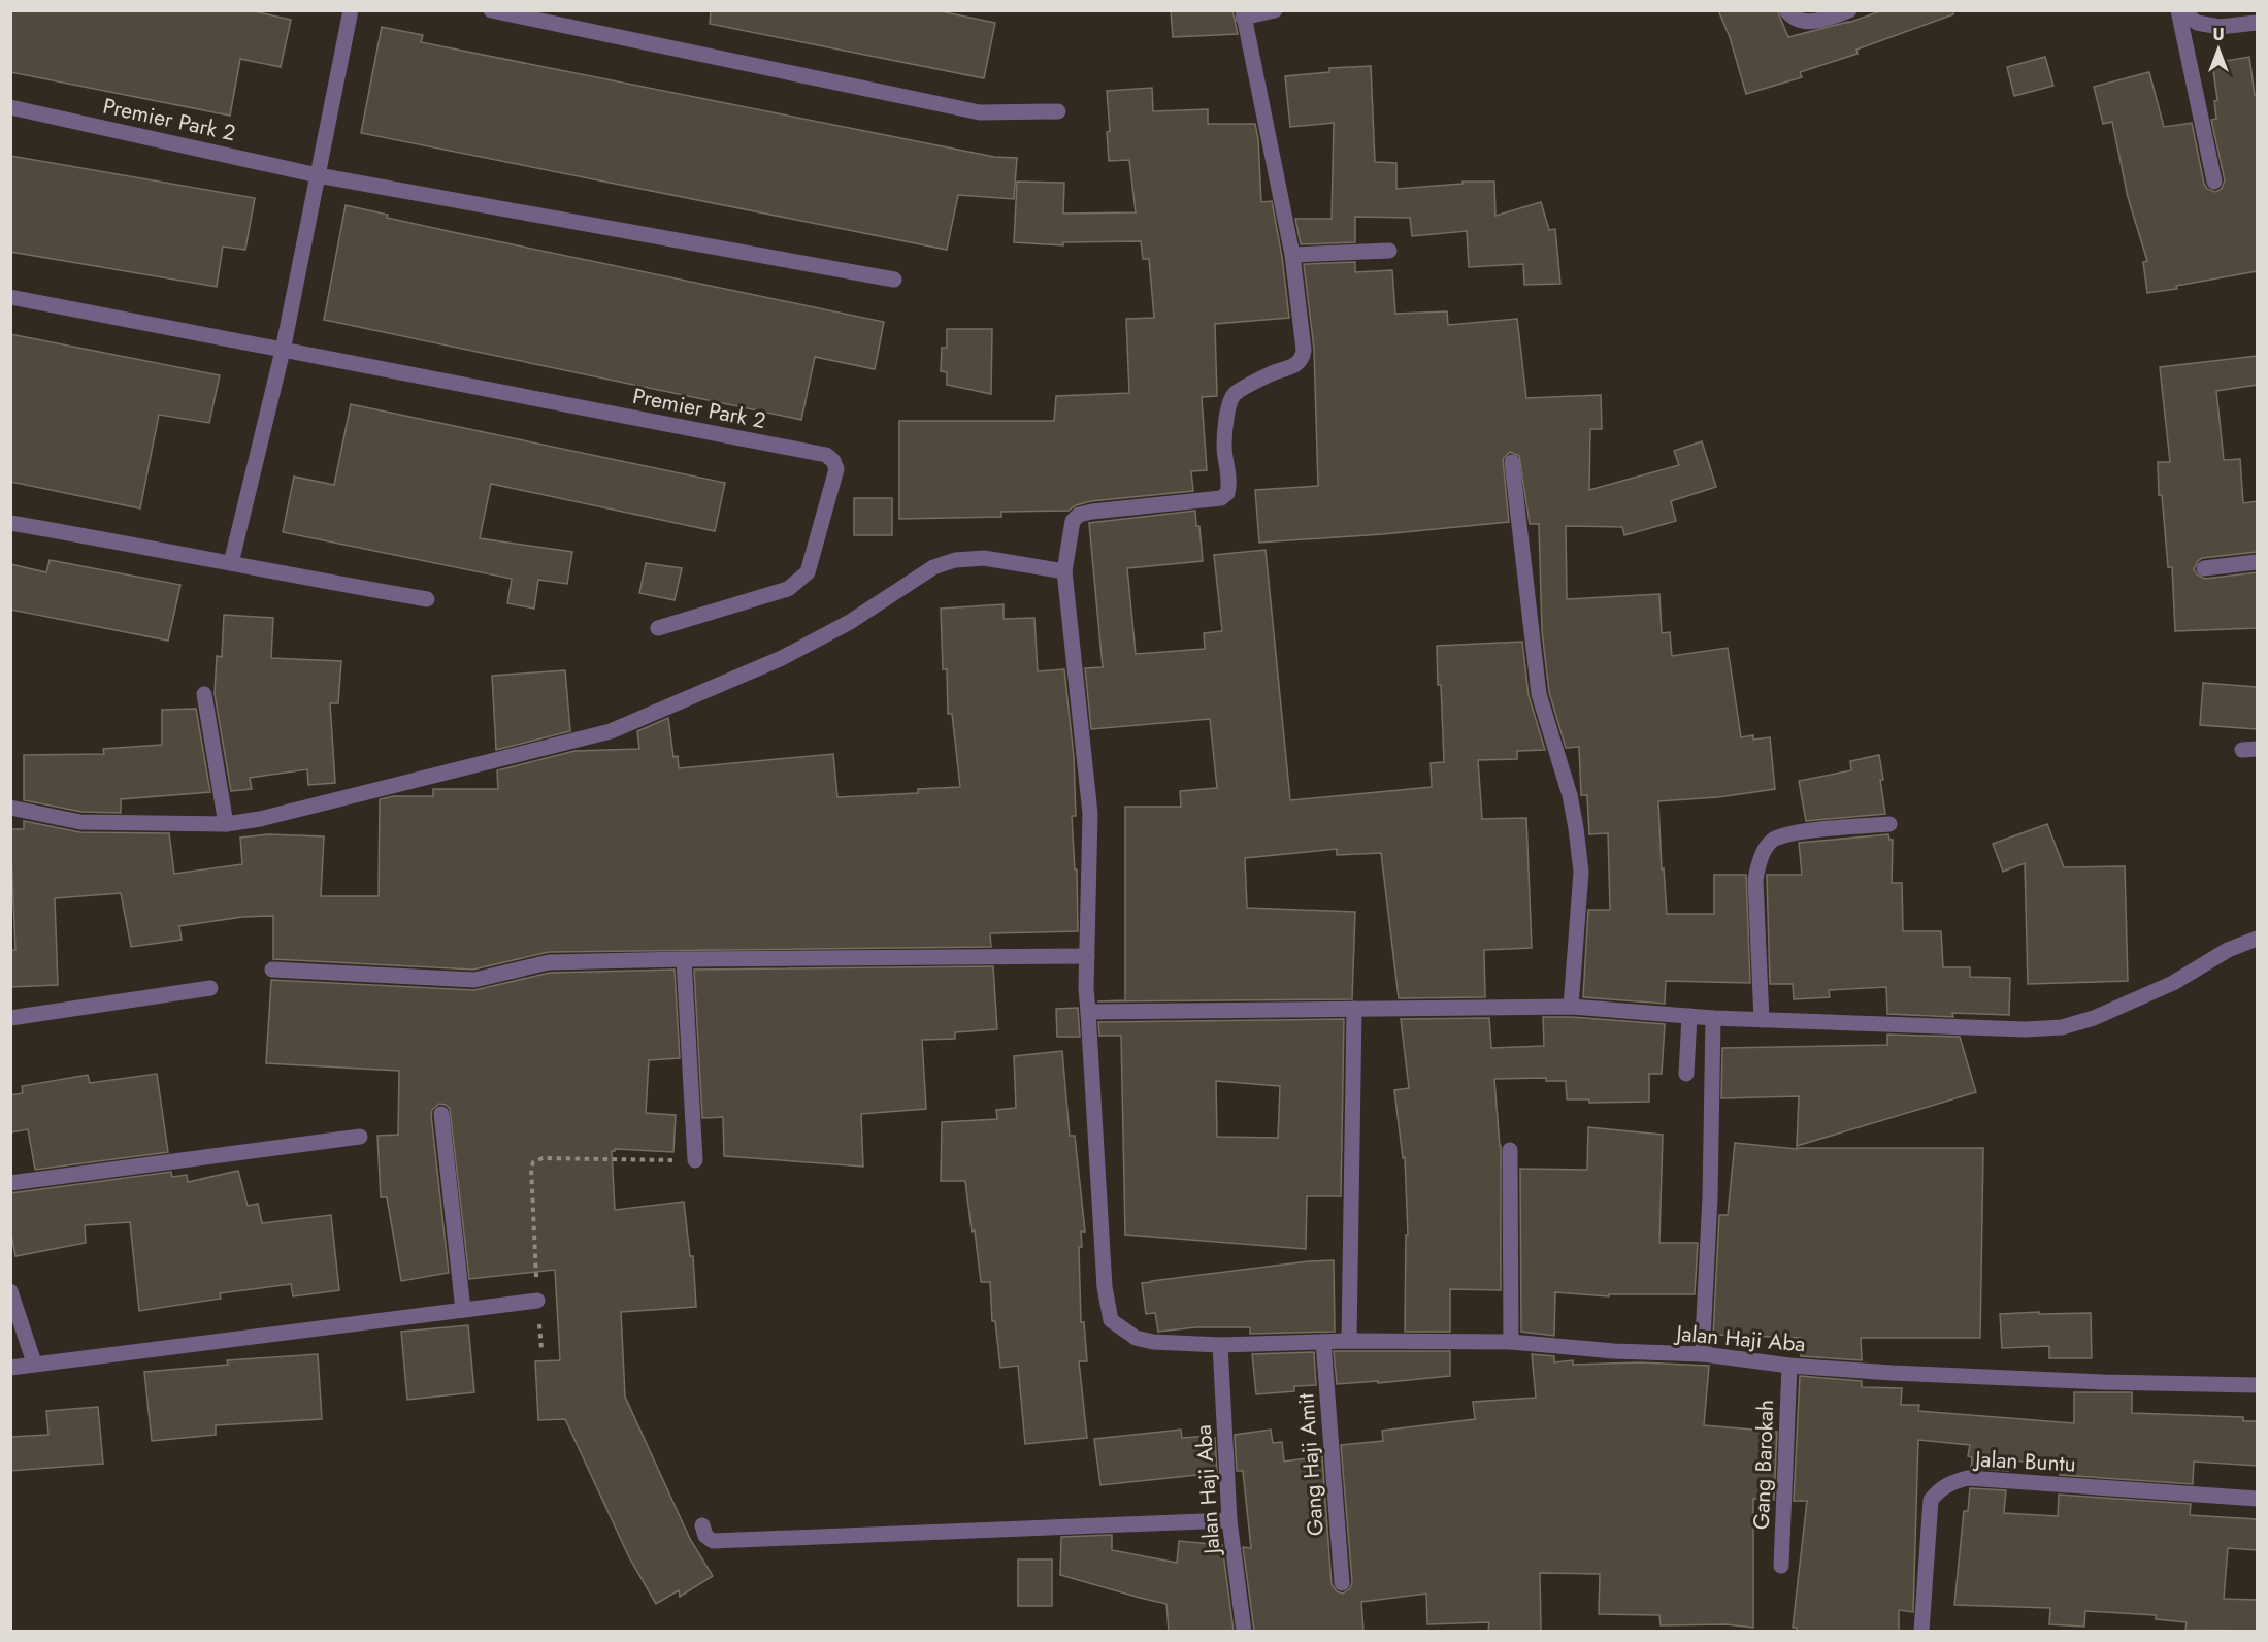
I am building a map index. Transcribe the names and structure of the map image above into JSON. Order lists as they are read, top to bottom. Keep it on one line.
{"streets":{"street":["Premier Park 2","Jalan Haji Aba","Jalan Buntu","Gang Haji Amit","Gang Barokah"]},"crossings":[["Jalan Haji Aba","Gang Haji Amit"],["Jalan Haji Aba","Gang Barokah"]],"north":"top"}
